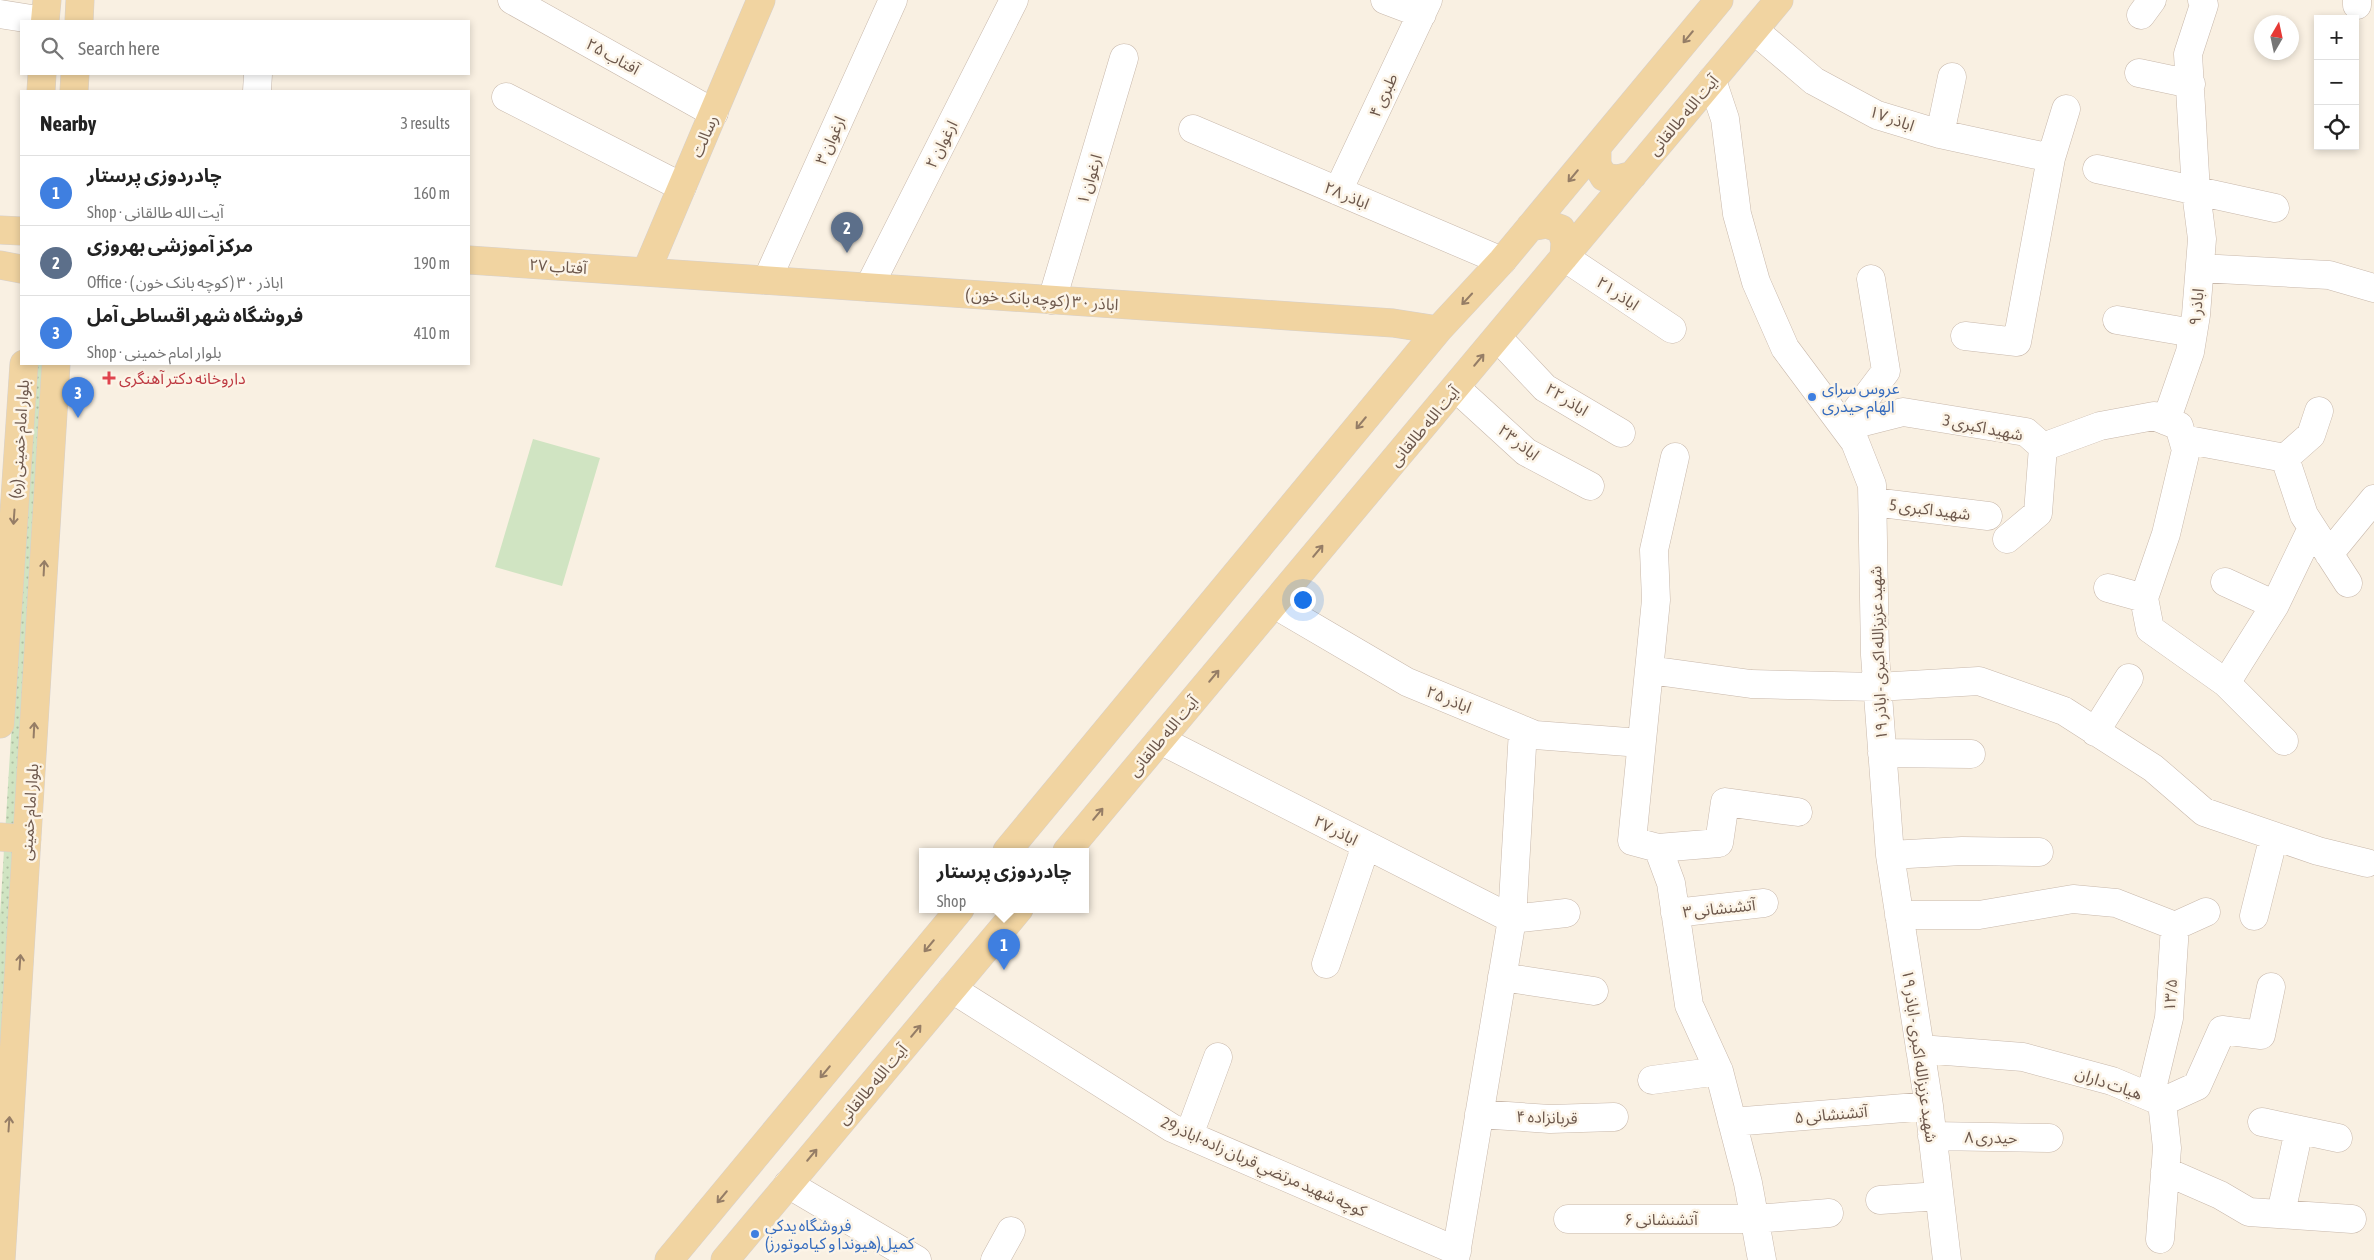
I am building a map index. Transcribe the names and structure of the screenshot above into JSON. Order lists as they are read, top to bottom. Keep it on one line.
{"streets":{"main road":["آیت الله طالقانی","رسالت","آفتاب ۲۷","اباذر ۳۰ ( کوچه بانک خون )","بلوار امام خمینی (ره)","بلوار امام خمینی"],"street":["آفتاب ۲۵","طبری ۴","اباذر ۱۷","ارغوان ۳","ارغوان ۲","ارغوان ۱","اباذر ۲۸","اباذر ۲۱","اباذر ۹","اباذر ۲۲","شهید اکبری 3","اباذر ۲۳","شهید اکبری 5","شهید عزیزالله اکبری - اباذر ۱۹","اباذر ۲۵","اباذر ۲۷","آتشنشانی ۳","۱۳/۵","هیات داران","آتشنشانی ۵","قربانزاده ۴","حیدری ۸","كوچه شهيد مرتضي قربان زاده-اباذر29","آتشنشانی ۶"]},"crossings":[["آفتاب ۲۵","رسالت"],["طبری ۴","اباذر ۲۸"],["آیت الله طالقانی","اباذر ۱۷"],["آیت الله طالقانی","اباذر ۲۱"],["آیت الله طالقانی","اباذر ۲۲"],["آیت الله طالقانی","اباذر ۲۳"],["آیت الله طالقانی","شهید عزیزالله اکبری - اباذر ۱۹"],["آیت الله طالقانی","اباذر ۲۵"],["آیت الله طالقانی","اباذر ۲۷"],["آیت الله طالقانی","كوچه شهيد مرتضي قربان زاده-اباذر29"],["رسالت","آفتاب ۲۷"],["رسالت","اباذر ۳۰ ( کوچه بانک خون )"],["ارغوان ۳","اباذر ۳۰ ( کوچه بانک خون )"],["ارغوان ۲","اباذر ۳۰ ( کوچه بانک خون )"],["ارغوان ۱","اباذر ۳۰ ( کوچه بانک خون )"],["آفتاب ۲۷","اباذر ۳۰ ( کوچه بانک خون )"],["شهید اکبری 3","شهید عزیزالله اکبری - اباذر ۱۹"],["شهید اکبری 5","شهید عزیزالله اکبری - اباذر ۱۹"],["شهید عزیزالله اکبری - اباذر ۱۹","هیات داران"],["شهید عزیزالله اکبری - اباذر ۱۹","آتشنشانی ۵"],["شهید عزیزالله اکبری - اباذر ۱۹","حیدری ۸"],["۱۳/۵","هیات داران"]],"one_way":["بلوار امام خمینی (ره)","بلوار امام خمینی"],"places":{"health":["داروخانه دکتر آهنگری"],"other":["عروس سرای الهام حیدری","فروشگاه يدكي كميل(هیوندا و کیاموتورز)"]},"north":"top","page":{"map_buttons":["+","−"],"search":"Search here","heading":["Nearby","3 results"],"list":[{"mark":"1","name":"چادردوزی پرستار","note":"Shop · آیت الله طالقانی","value":"160 m"},{"mark":"2","name":"مرکز آموزشی بهروزی","note":"Office · اباذر ۳۰ ( کوچه بانک خون )","value":"190 m"},{"mark":"3","name":"فروشگاه شهر اقساطی آمل","note":"Shop · بلوار امام خمینی","value":"410 m"}],"pins":["2","3","1"],"popup":["چادردوزی پرستار","Shop"]}}
